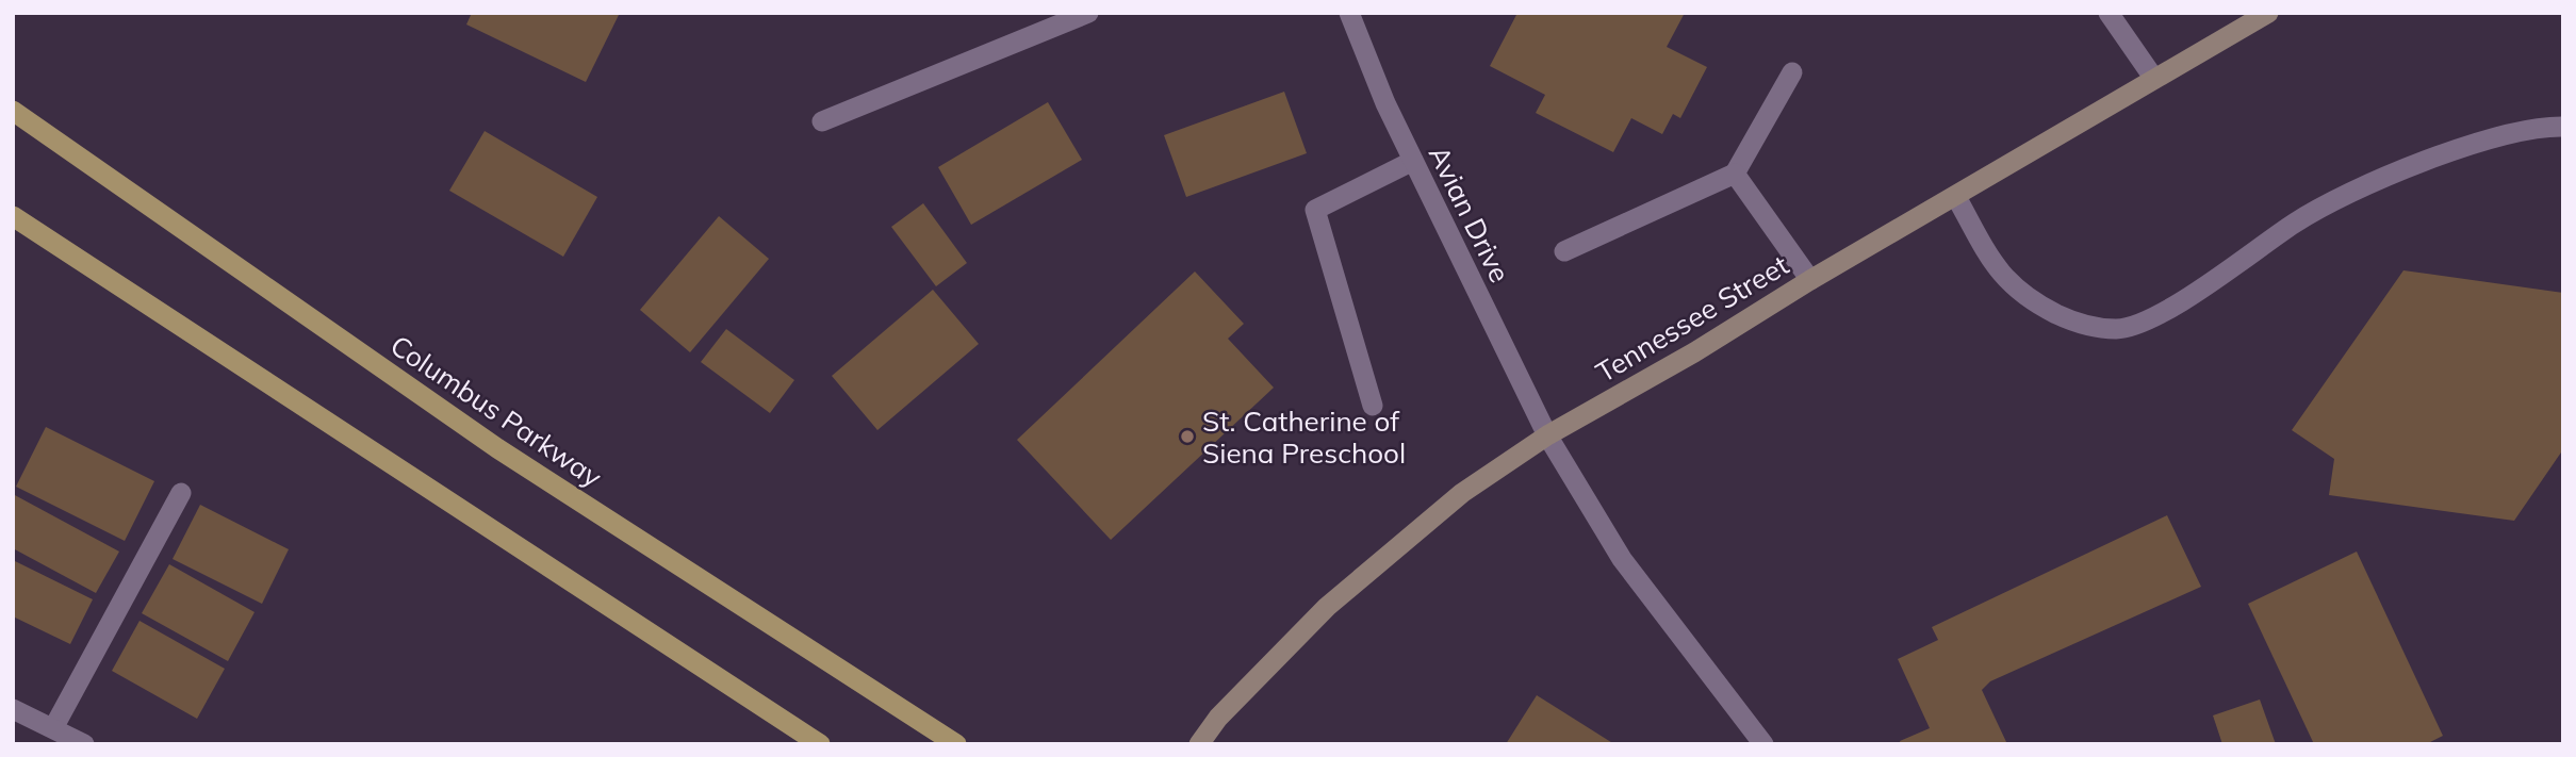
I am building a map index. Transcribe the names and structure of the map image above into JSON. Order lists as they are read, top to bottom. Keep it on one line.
{"streets":{"main road":["Tennessee Street","Columbus Parkway"],"street":["Avian Drive"]},"crossings":[["Avian Drive","Tennessee Street"]],"places":["St. Catherine of Siena Preschool"]}
